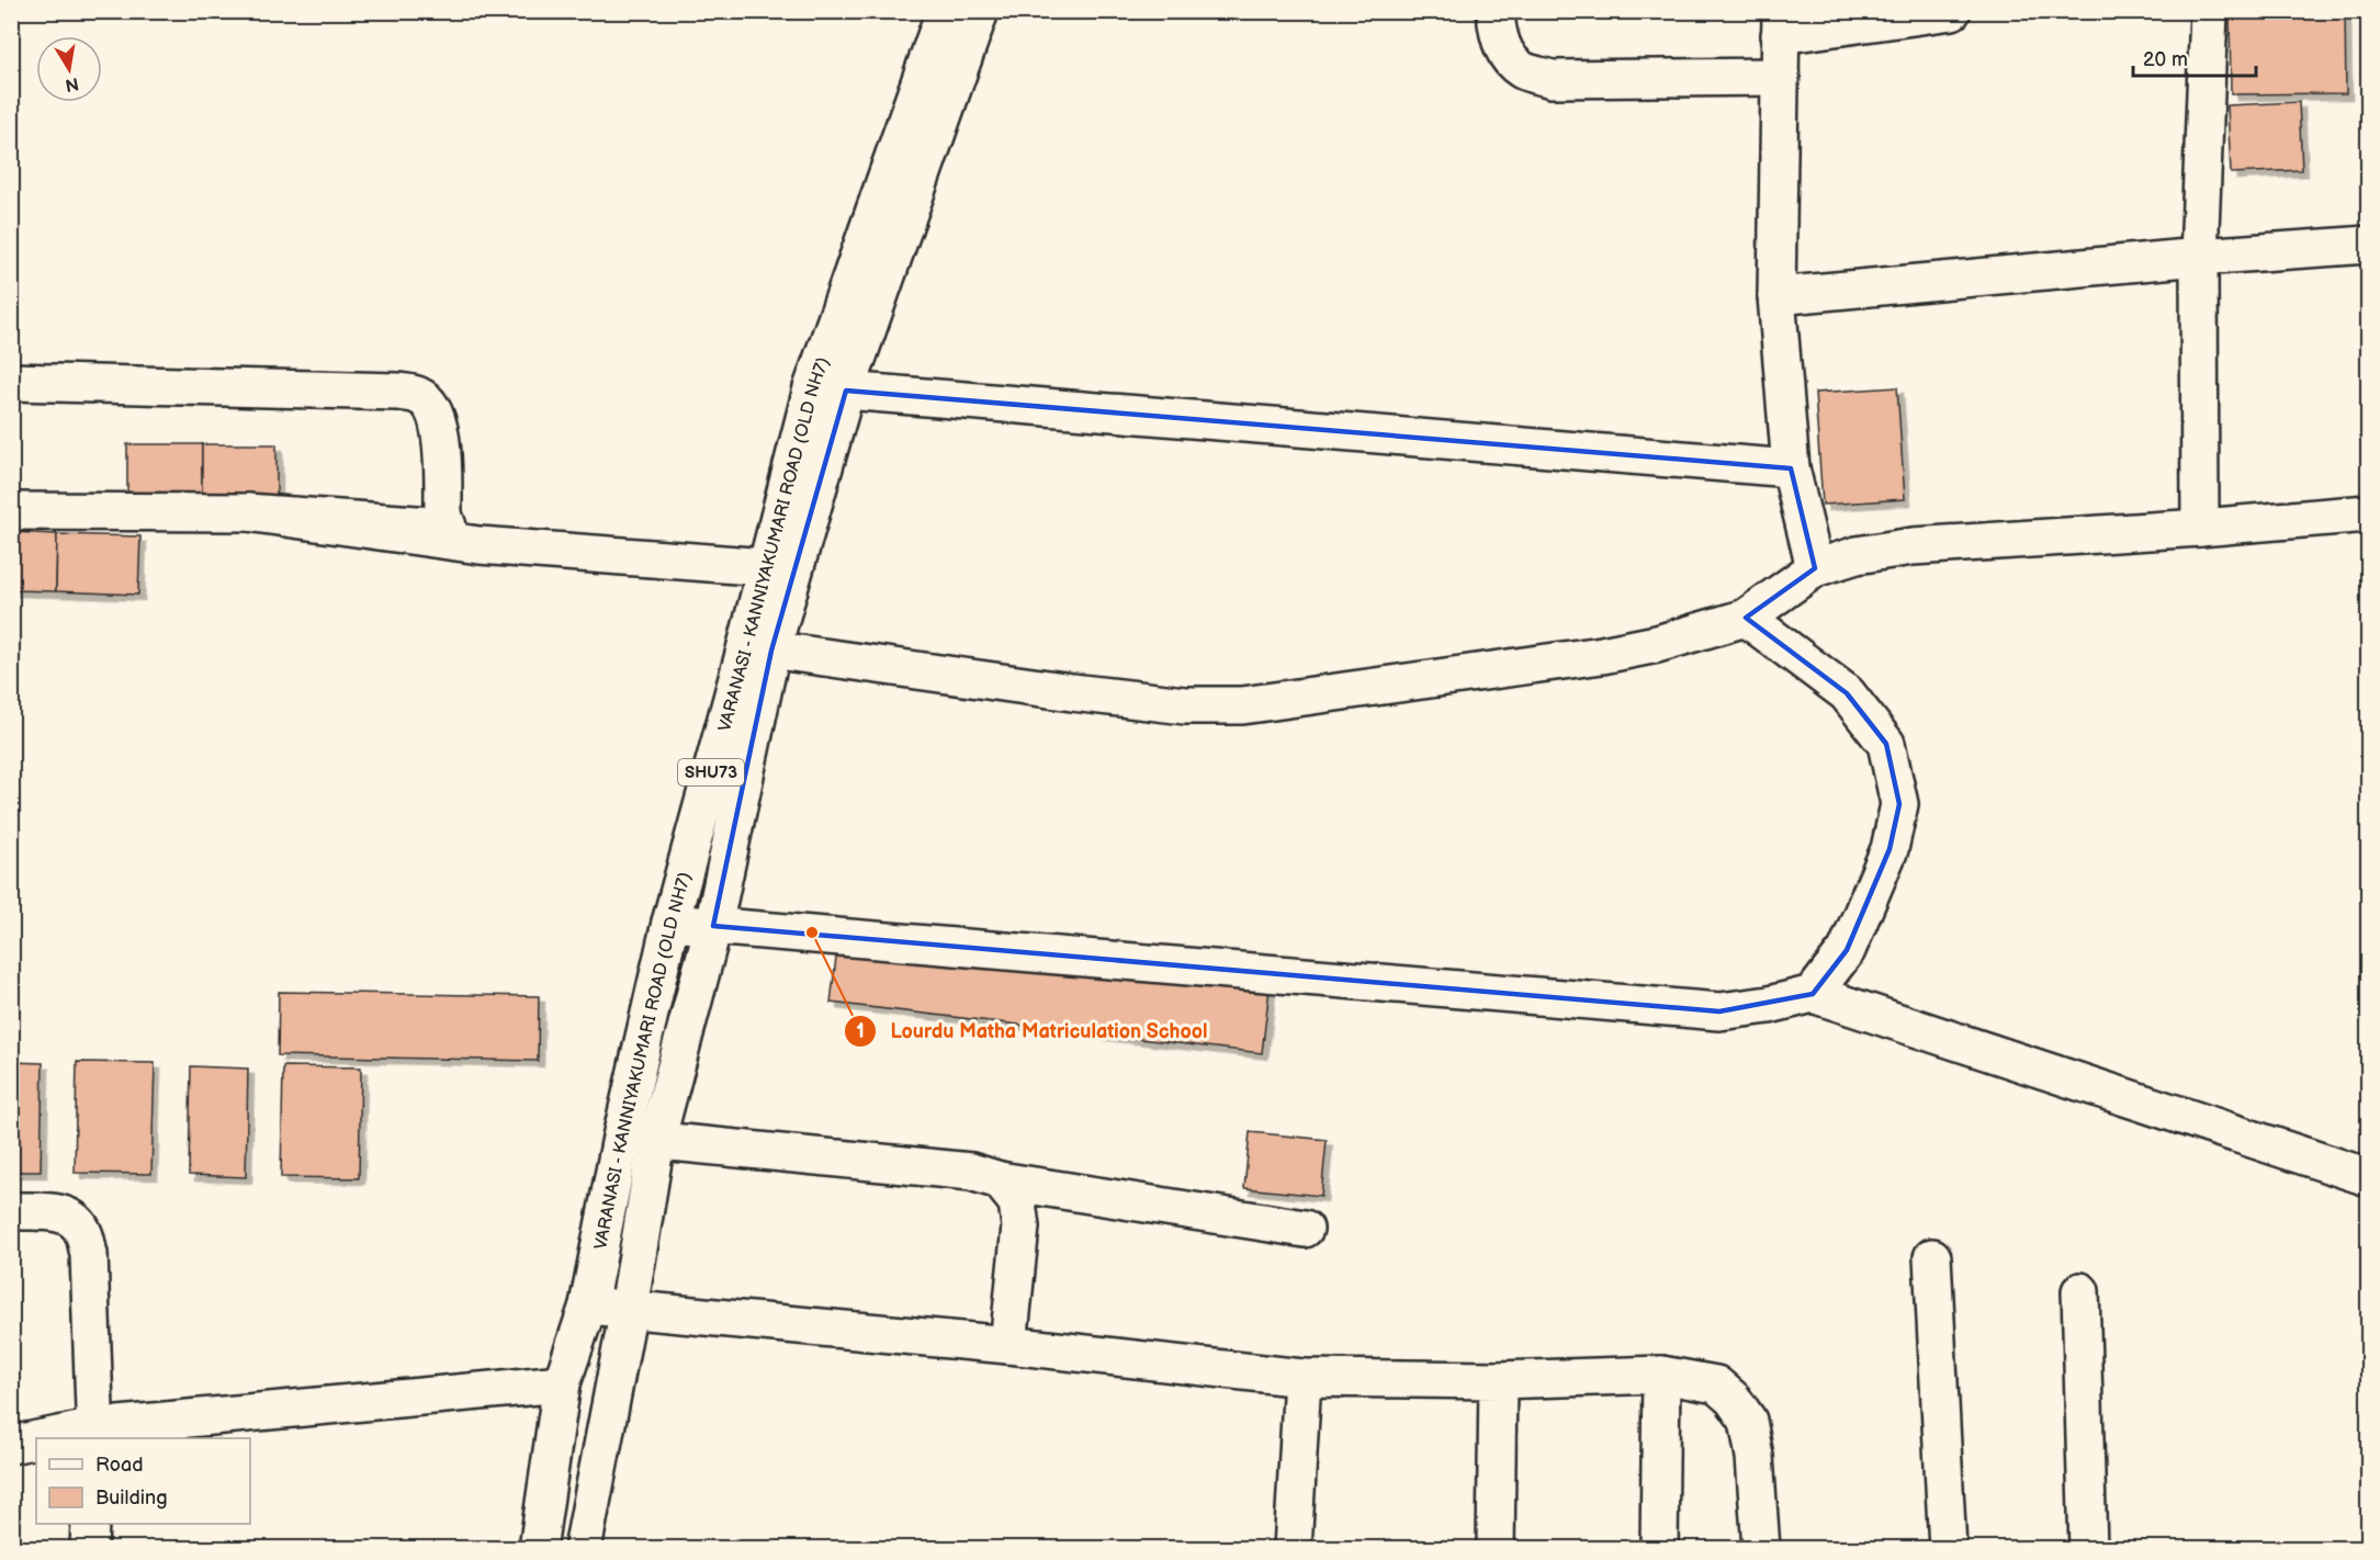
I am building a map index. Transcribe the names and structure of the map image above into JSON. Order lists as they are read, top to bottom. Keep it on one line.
{"streets":{"street":["VARANASI - KANNIYAKUMARI ROAD (OLD NH7)","SHU73"]},"places":["Lourdu Matha Matriculation School"],"legend":["Road","Building"],"scale_bar":"20 m","north":"bottom"}
